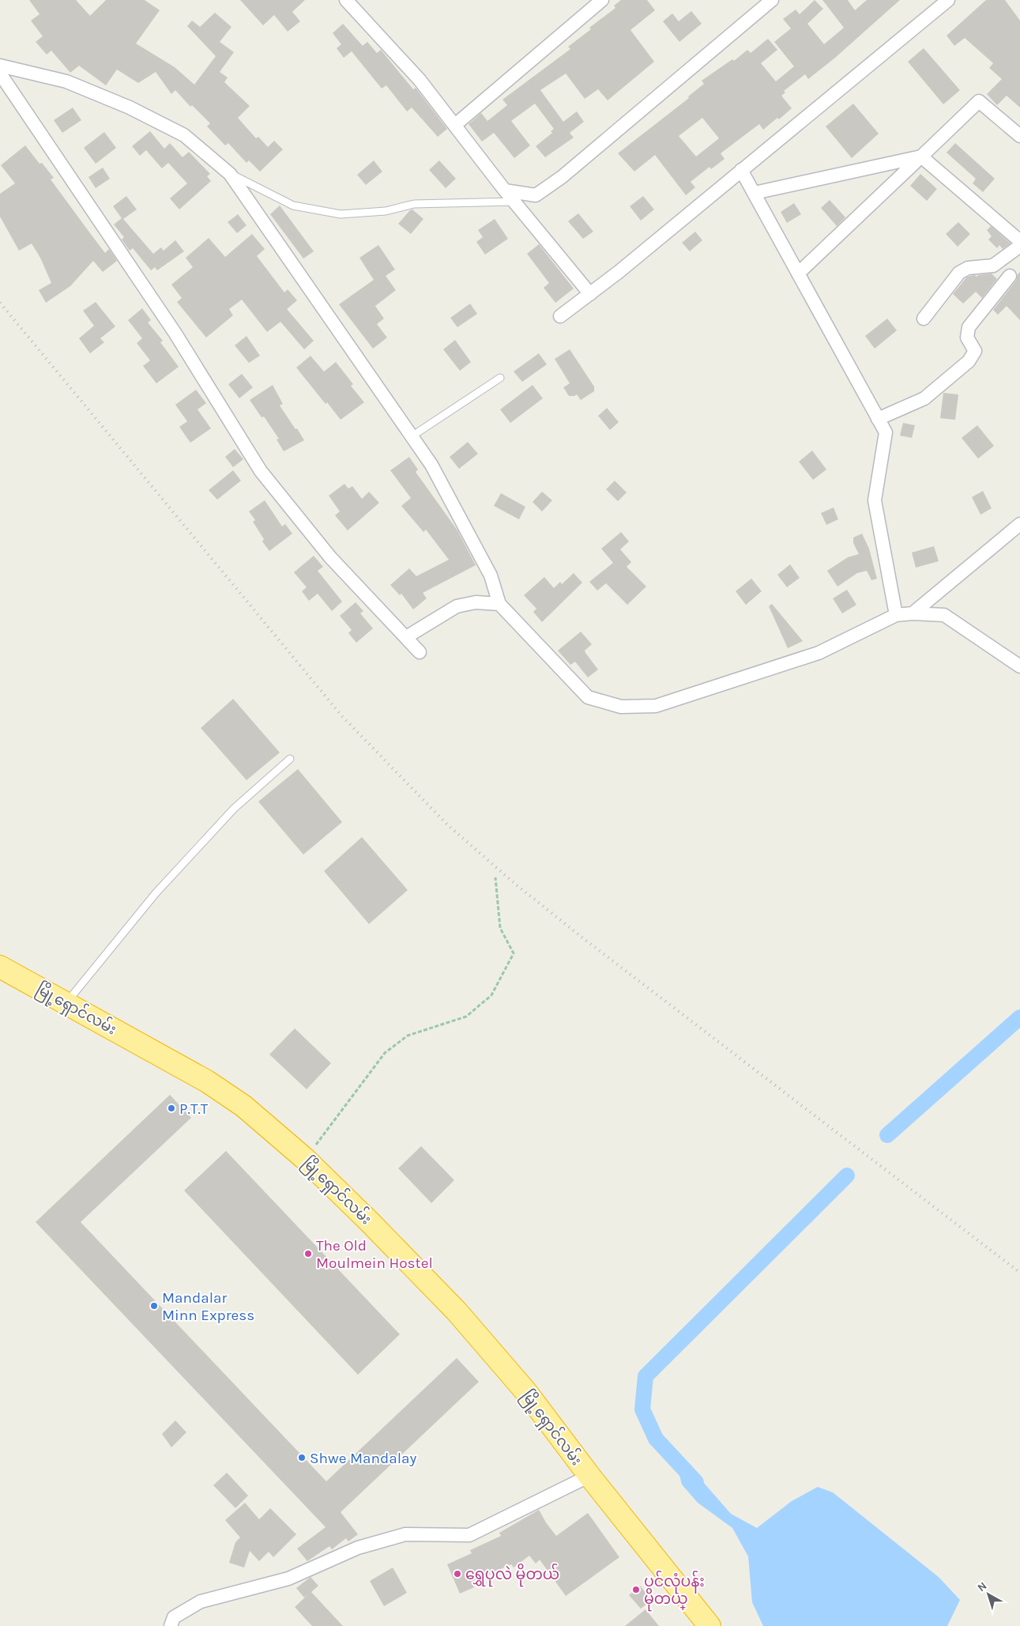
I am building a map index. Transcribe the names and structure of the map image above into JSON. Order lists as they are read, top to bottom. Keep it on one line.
{"streets":{"highway":["မြို့ရှောင်လမ်း"]},"places":["P.T.T","The Old Moulmein Hostel","Mandalar Minn Express","Shwe Mandalay","ရွှေပုလဲ မိုတယ်","ပင်လုံပန်း မိုတယ္"],"north":"top left"}
